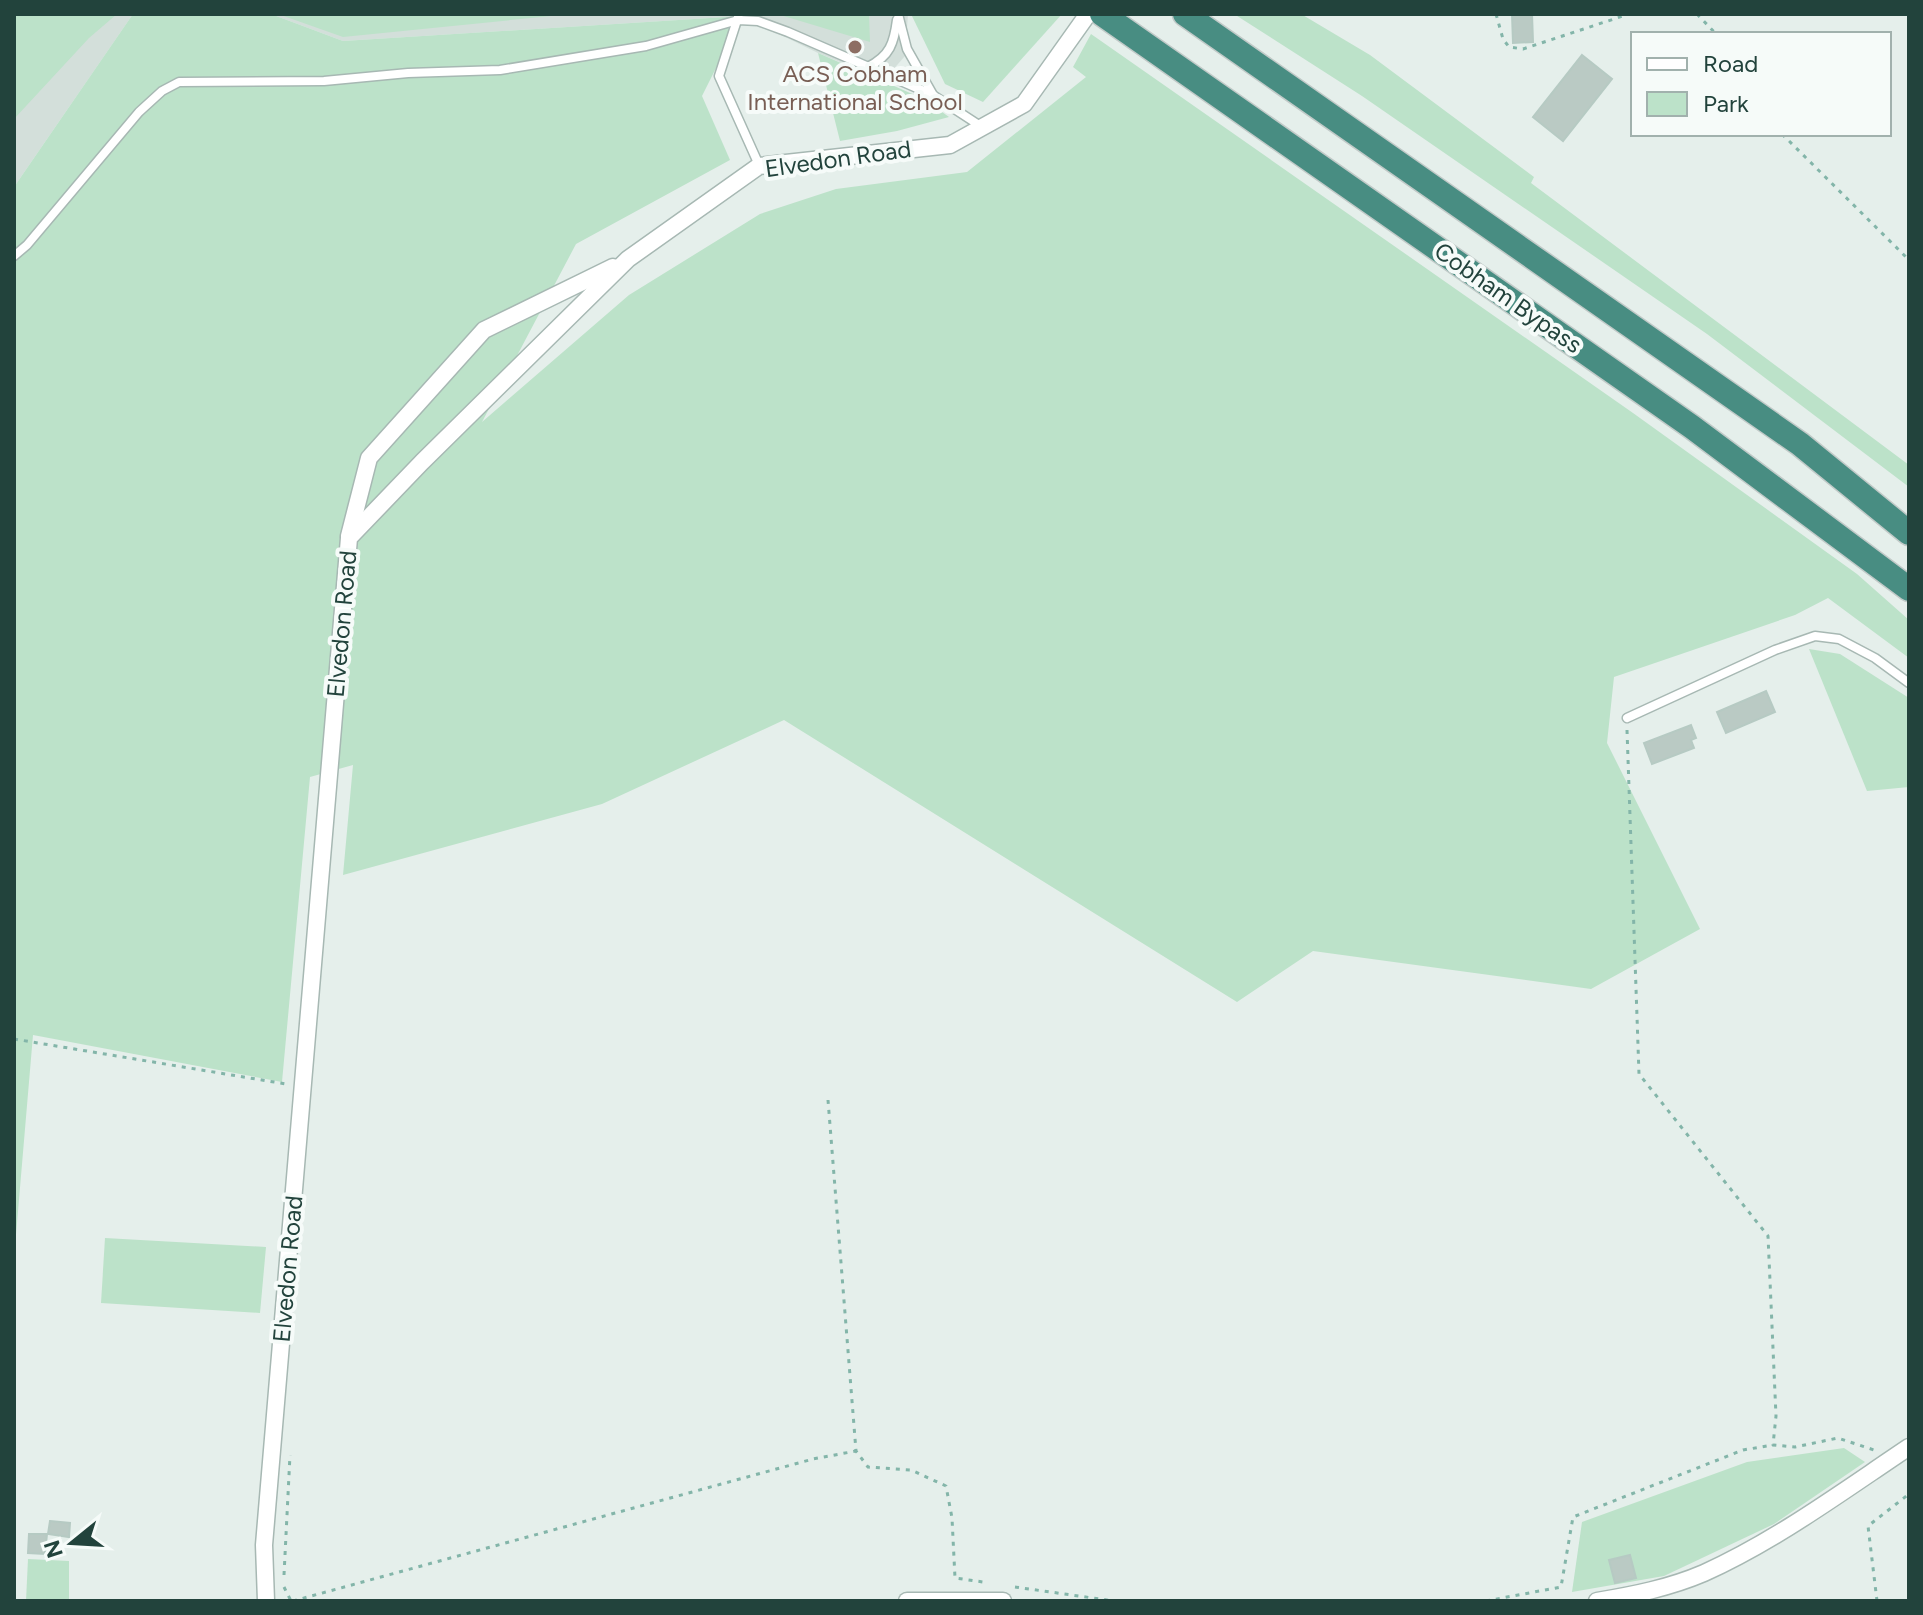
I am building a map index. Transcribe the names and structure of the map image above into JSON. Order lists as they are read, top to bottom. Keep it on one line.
{"streets":{"highway":["Cobham Bypass"],"street":["Elvedon Road"]},"places":["ACS Cobham International School"],"legend":["Road","Park"],"north":"left"}
